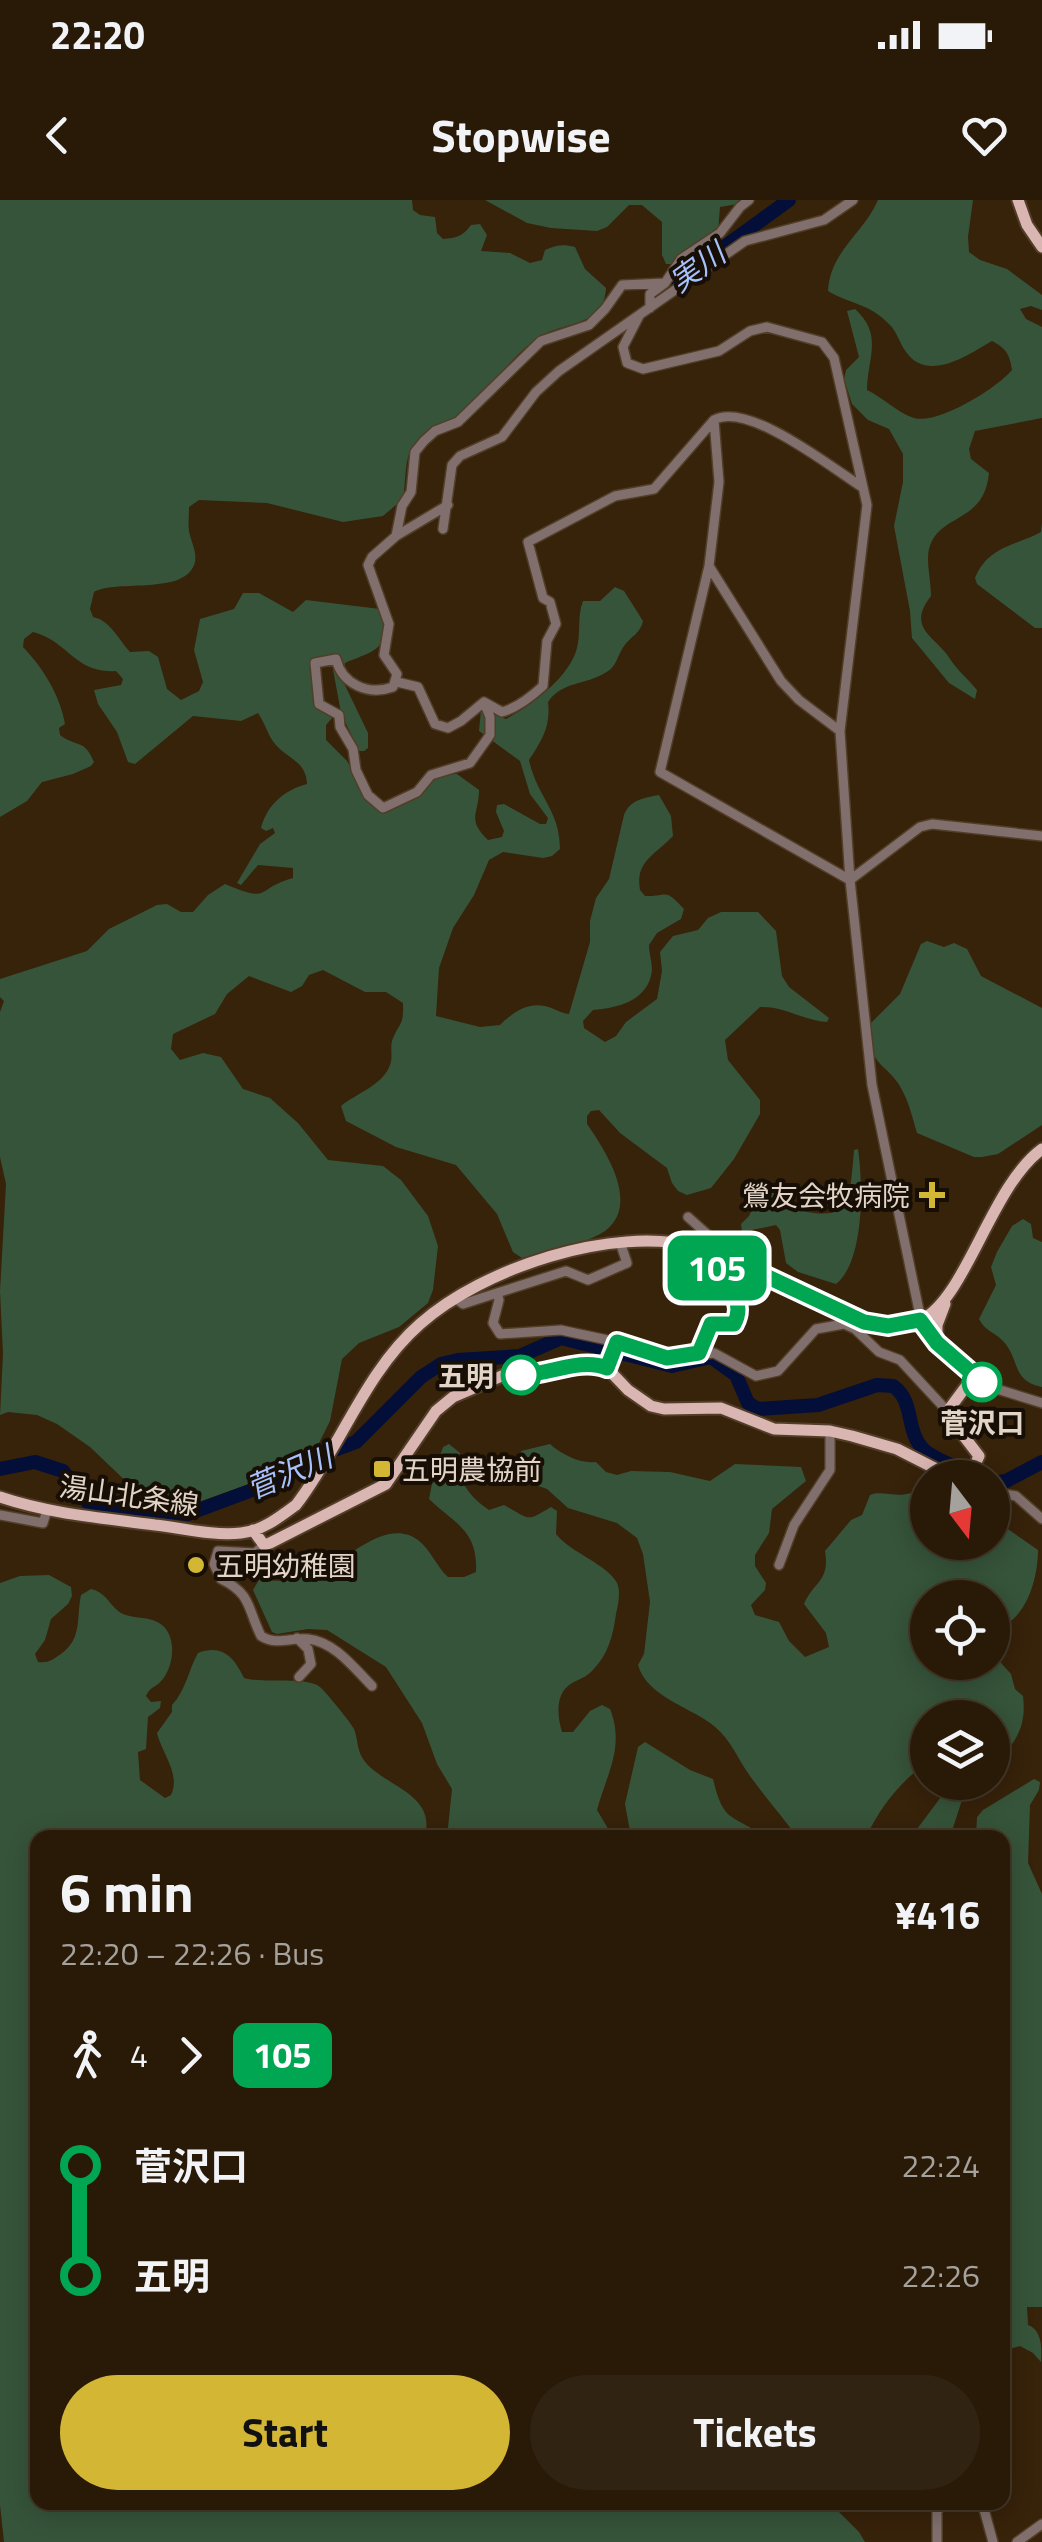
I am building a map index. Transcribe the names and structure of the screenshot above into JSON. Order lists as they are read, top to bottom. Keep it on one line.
{"streets":{"main road":["湯山北条線"]},"water":["実川","菅沢川"],"places":{"health":["鶯友会牧病院"],"other":["五明","菅沢口","五明幼稚園"],"transit":["五明農協前"]},"lines":["bus line 105"],"north":"bottom","page":{"status":"22:20","header":"Stopwise","on_map":"105","heading":["6 min","22:20 – 22:26 · Bus","¥416"],"legs":["4","105"],"list":[{"name":"菅沢口","value":"22:24"},{"name":"五明","value":"22:26"}],"buttons":["Start","Tickets"]}}
